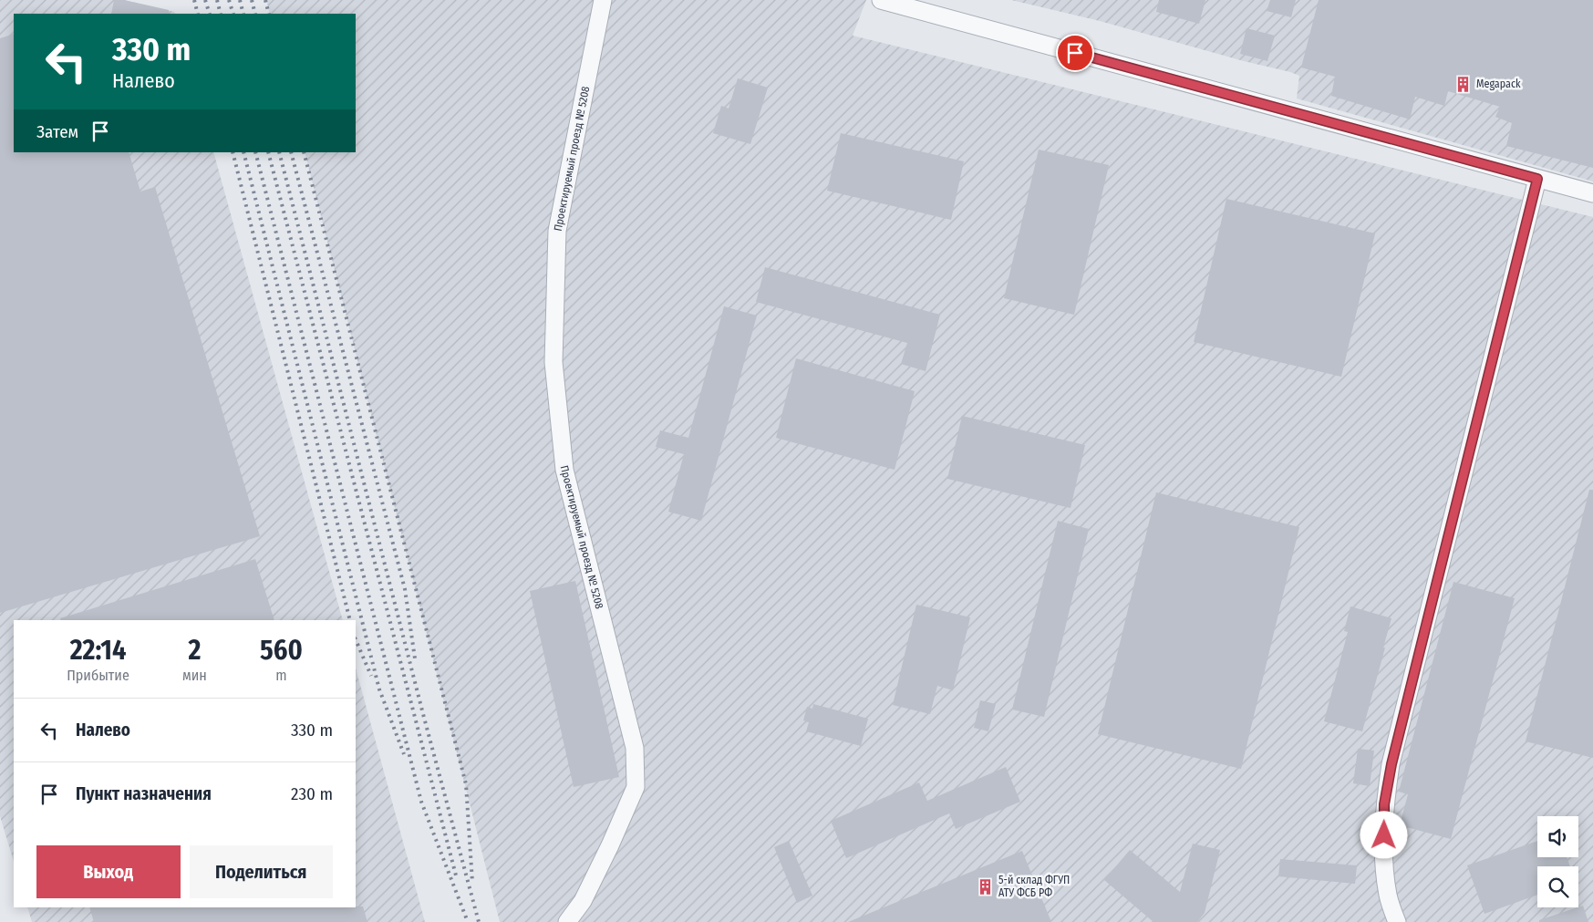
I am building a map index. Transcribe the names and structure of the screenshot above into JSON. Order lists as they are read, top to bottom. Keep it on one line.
{"streets":{"street":["Проектируемый проезд № 5208"]},"places":{"building":["Megapack","5-й склад ФГУП АТУ ФСБ РФ"]},"page":{"turn":["330 m","Налево"],"then":"Затем","eta":["22:14","Прибытие","2","мин","560","m"],"list":[{"name":"Налево","value":"330 m"},{"name":"Пункт назначения","value":"230 m"}],"buttons":["Выход","Поделиться"]}}
